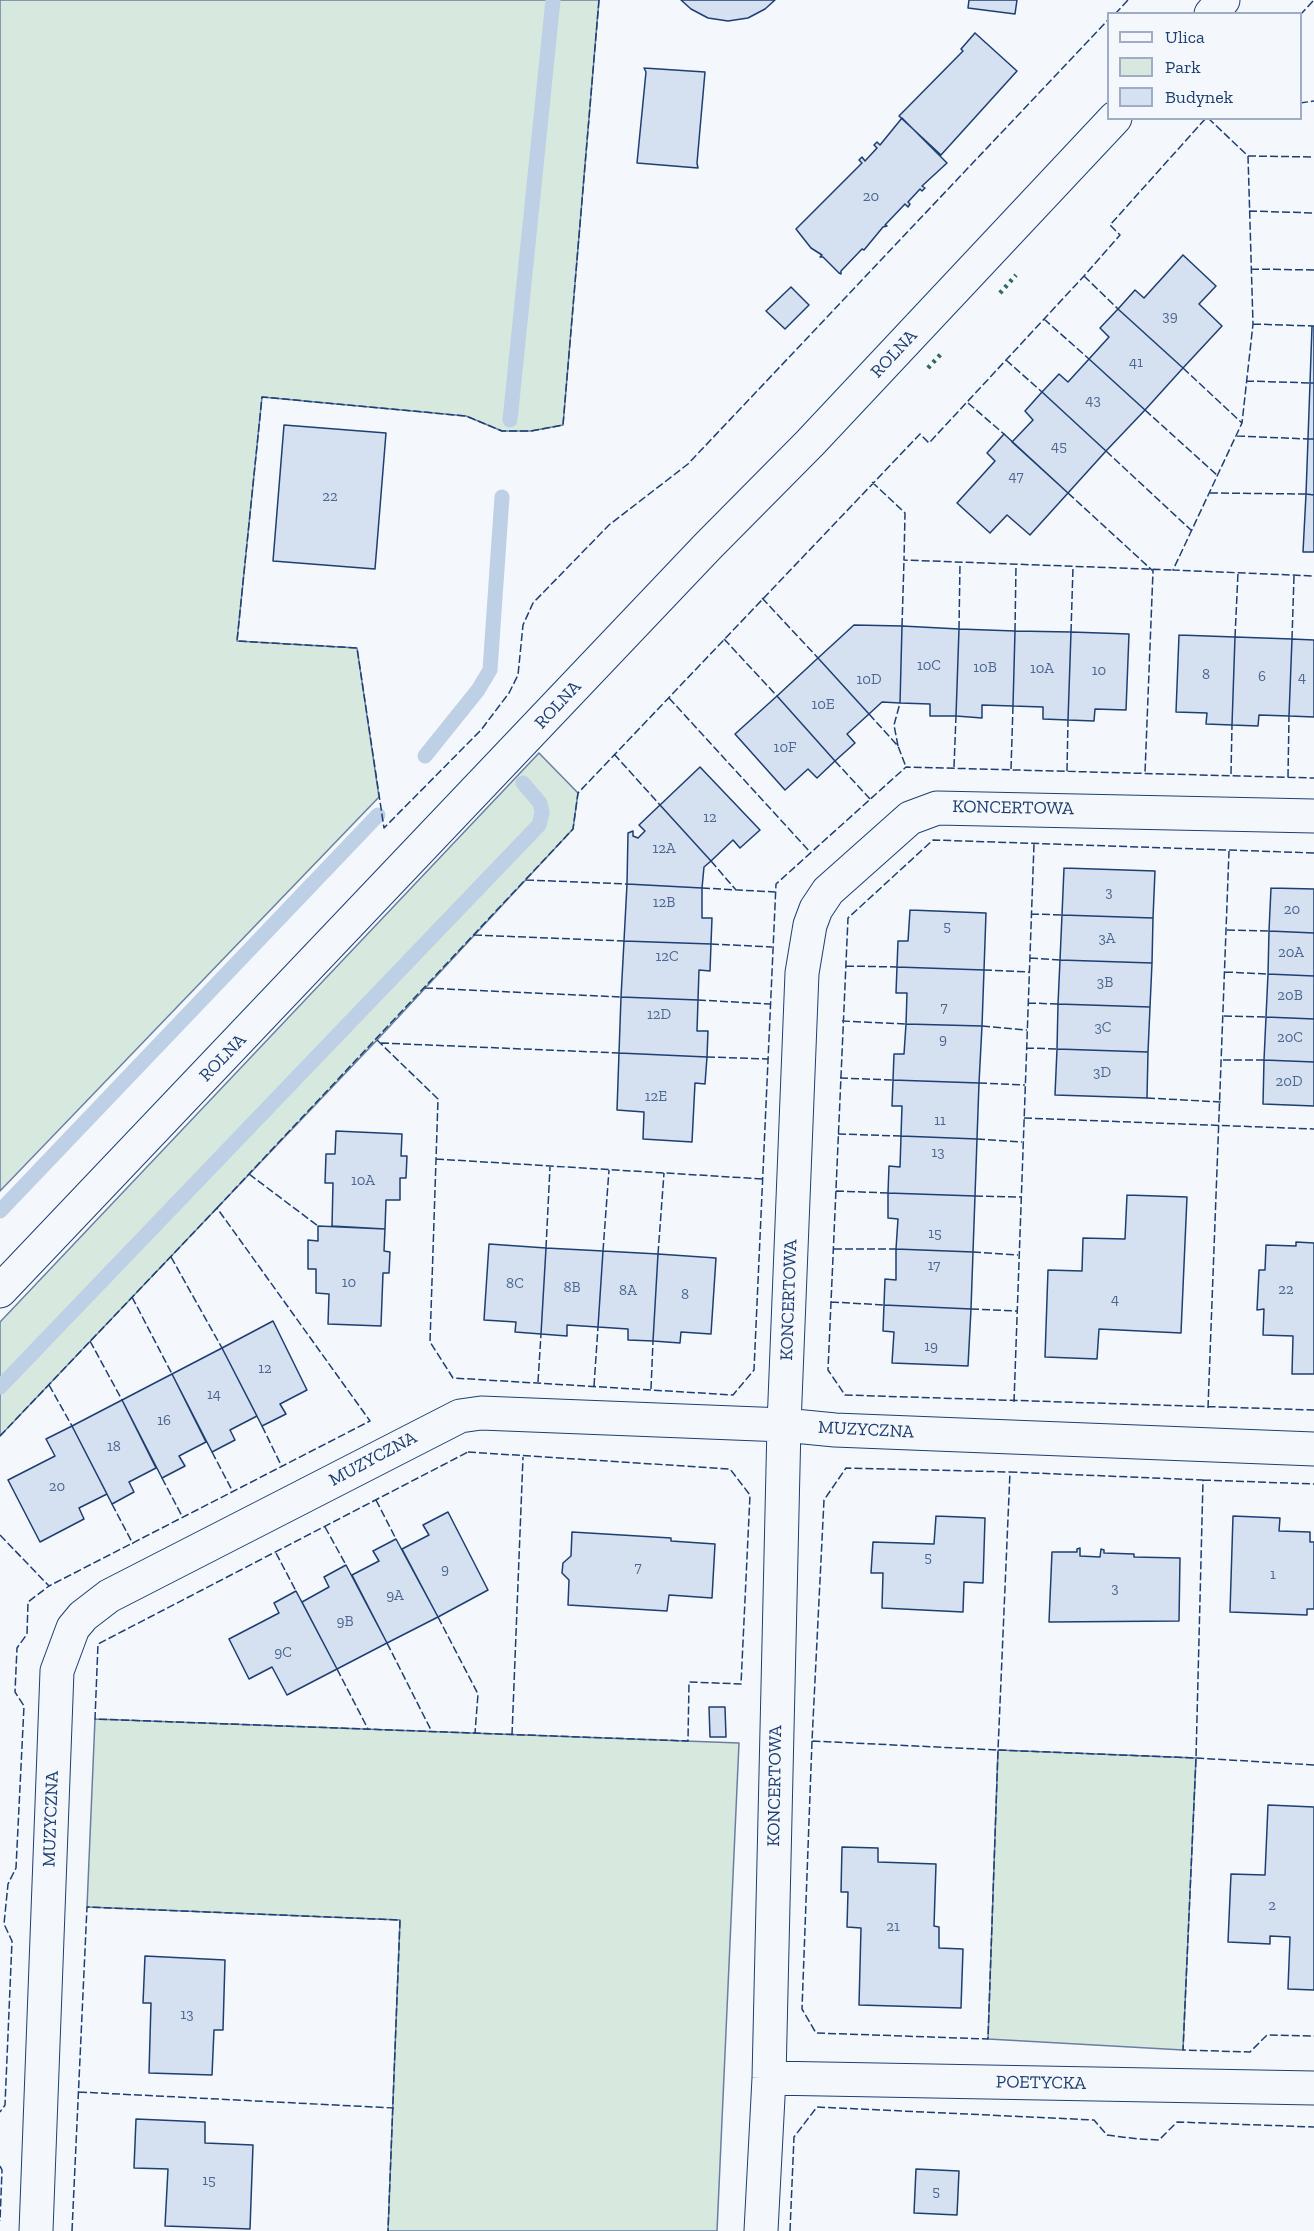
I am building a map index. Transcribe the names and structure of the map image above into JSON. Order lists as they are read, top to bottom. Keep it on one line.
{"streets":{"street":["ROLNA","KONCERTOWA","MUZYCZNA","POETYCKA"]},"crossings":[["KONCERTOWA","MUZYCZNA"],["KONCERTOWA","POETYCKA"]],"house_numbers":["20","39","41","43","45","47","22","10C","10B","10A","10","8","6","4","10D","10E","10F","12","12A","3","12B","20","5","3A","20A","12C","3B","20B","7","12D","3C","20C","9","3D","20D","12E","11","13","10A","15","17","10","8C","8B","22","8A","8","4","19","12","14","16","18","20","5","7","9","1","3","9A","9B","9C","2","21","13","15","5"],"legend":["Ulica","Park","Budynek"]}
